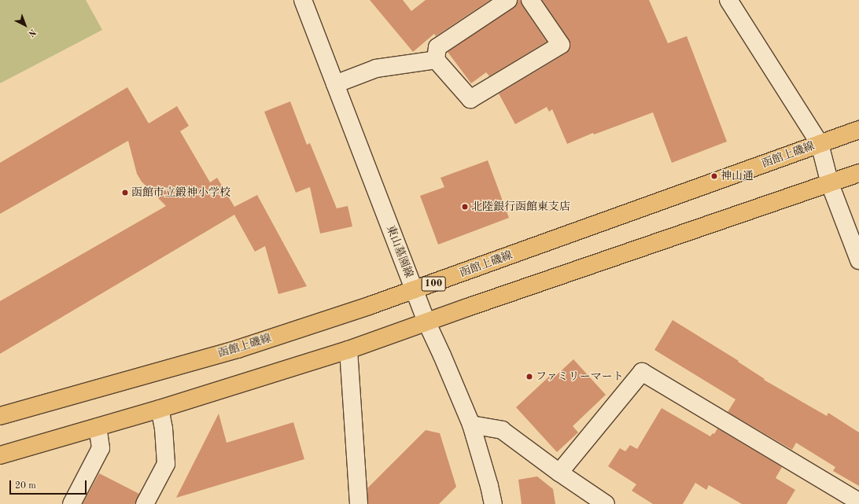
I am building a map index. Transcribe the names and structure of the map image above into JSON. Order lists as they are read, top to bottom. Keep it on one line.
{"streets":{"main road":["函館上磯線","100"],"street":["東山墓園線"]},"crossings":[["函館上磯線","東山墓園線"]],"places":["神山通","函館市立鍛神小学校","北陸銀行函館東支店","ファミリーマート"],"scale_bar":"20 m","north":"bottom right"}
